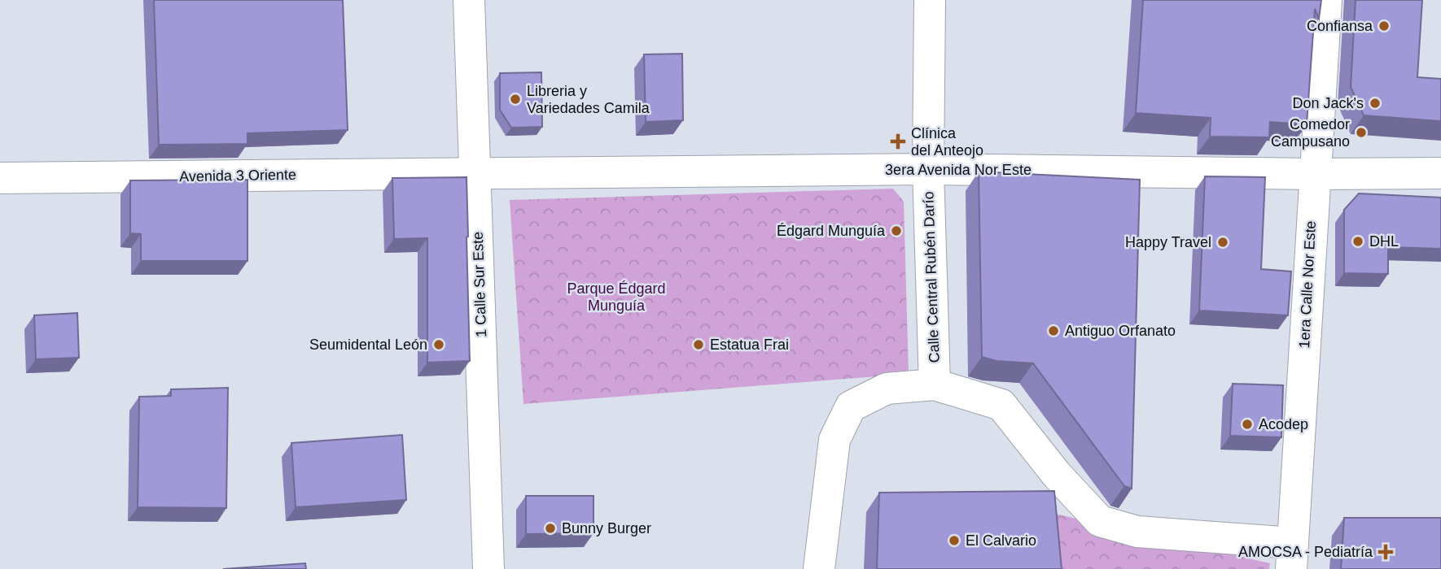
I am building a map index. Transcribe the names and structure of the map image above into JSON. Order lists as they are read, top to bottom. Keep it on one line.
{"streets":{"street":["3era Avenida Nor Este","Avenida 3 Oriente","Calle Central Rubén Darío","1 Calle Sur Este","1era Calle Nor Este"]},"crossings":[["3era Avenida Nor Este","Avenida 3 Oriente"],["3era Avenida Nor Este","Calle Central Rubén Darío"],["3era Avenida Nor Este","1 Calle Sur Este"],["3era Avenida Nor Este","1era Calle Nor Este"],["Avenida 3 Oriente","1 Calle Sur Este"]],"parks":["Parque Édgard Munguía"],"places":{"other":["Confiansa","Libreria y Variedades Camila","Don Jack's","Comedor Campusano","Édgard Munguía","DHL","Happy Travel","Antiguo Orfanato","Seumidental León","Estatua Frai","Acodep","Bunny Burger","El Calvario"],"health":["Clínica del Anteojo","AMOCSA - Pediatría"]}}
